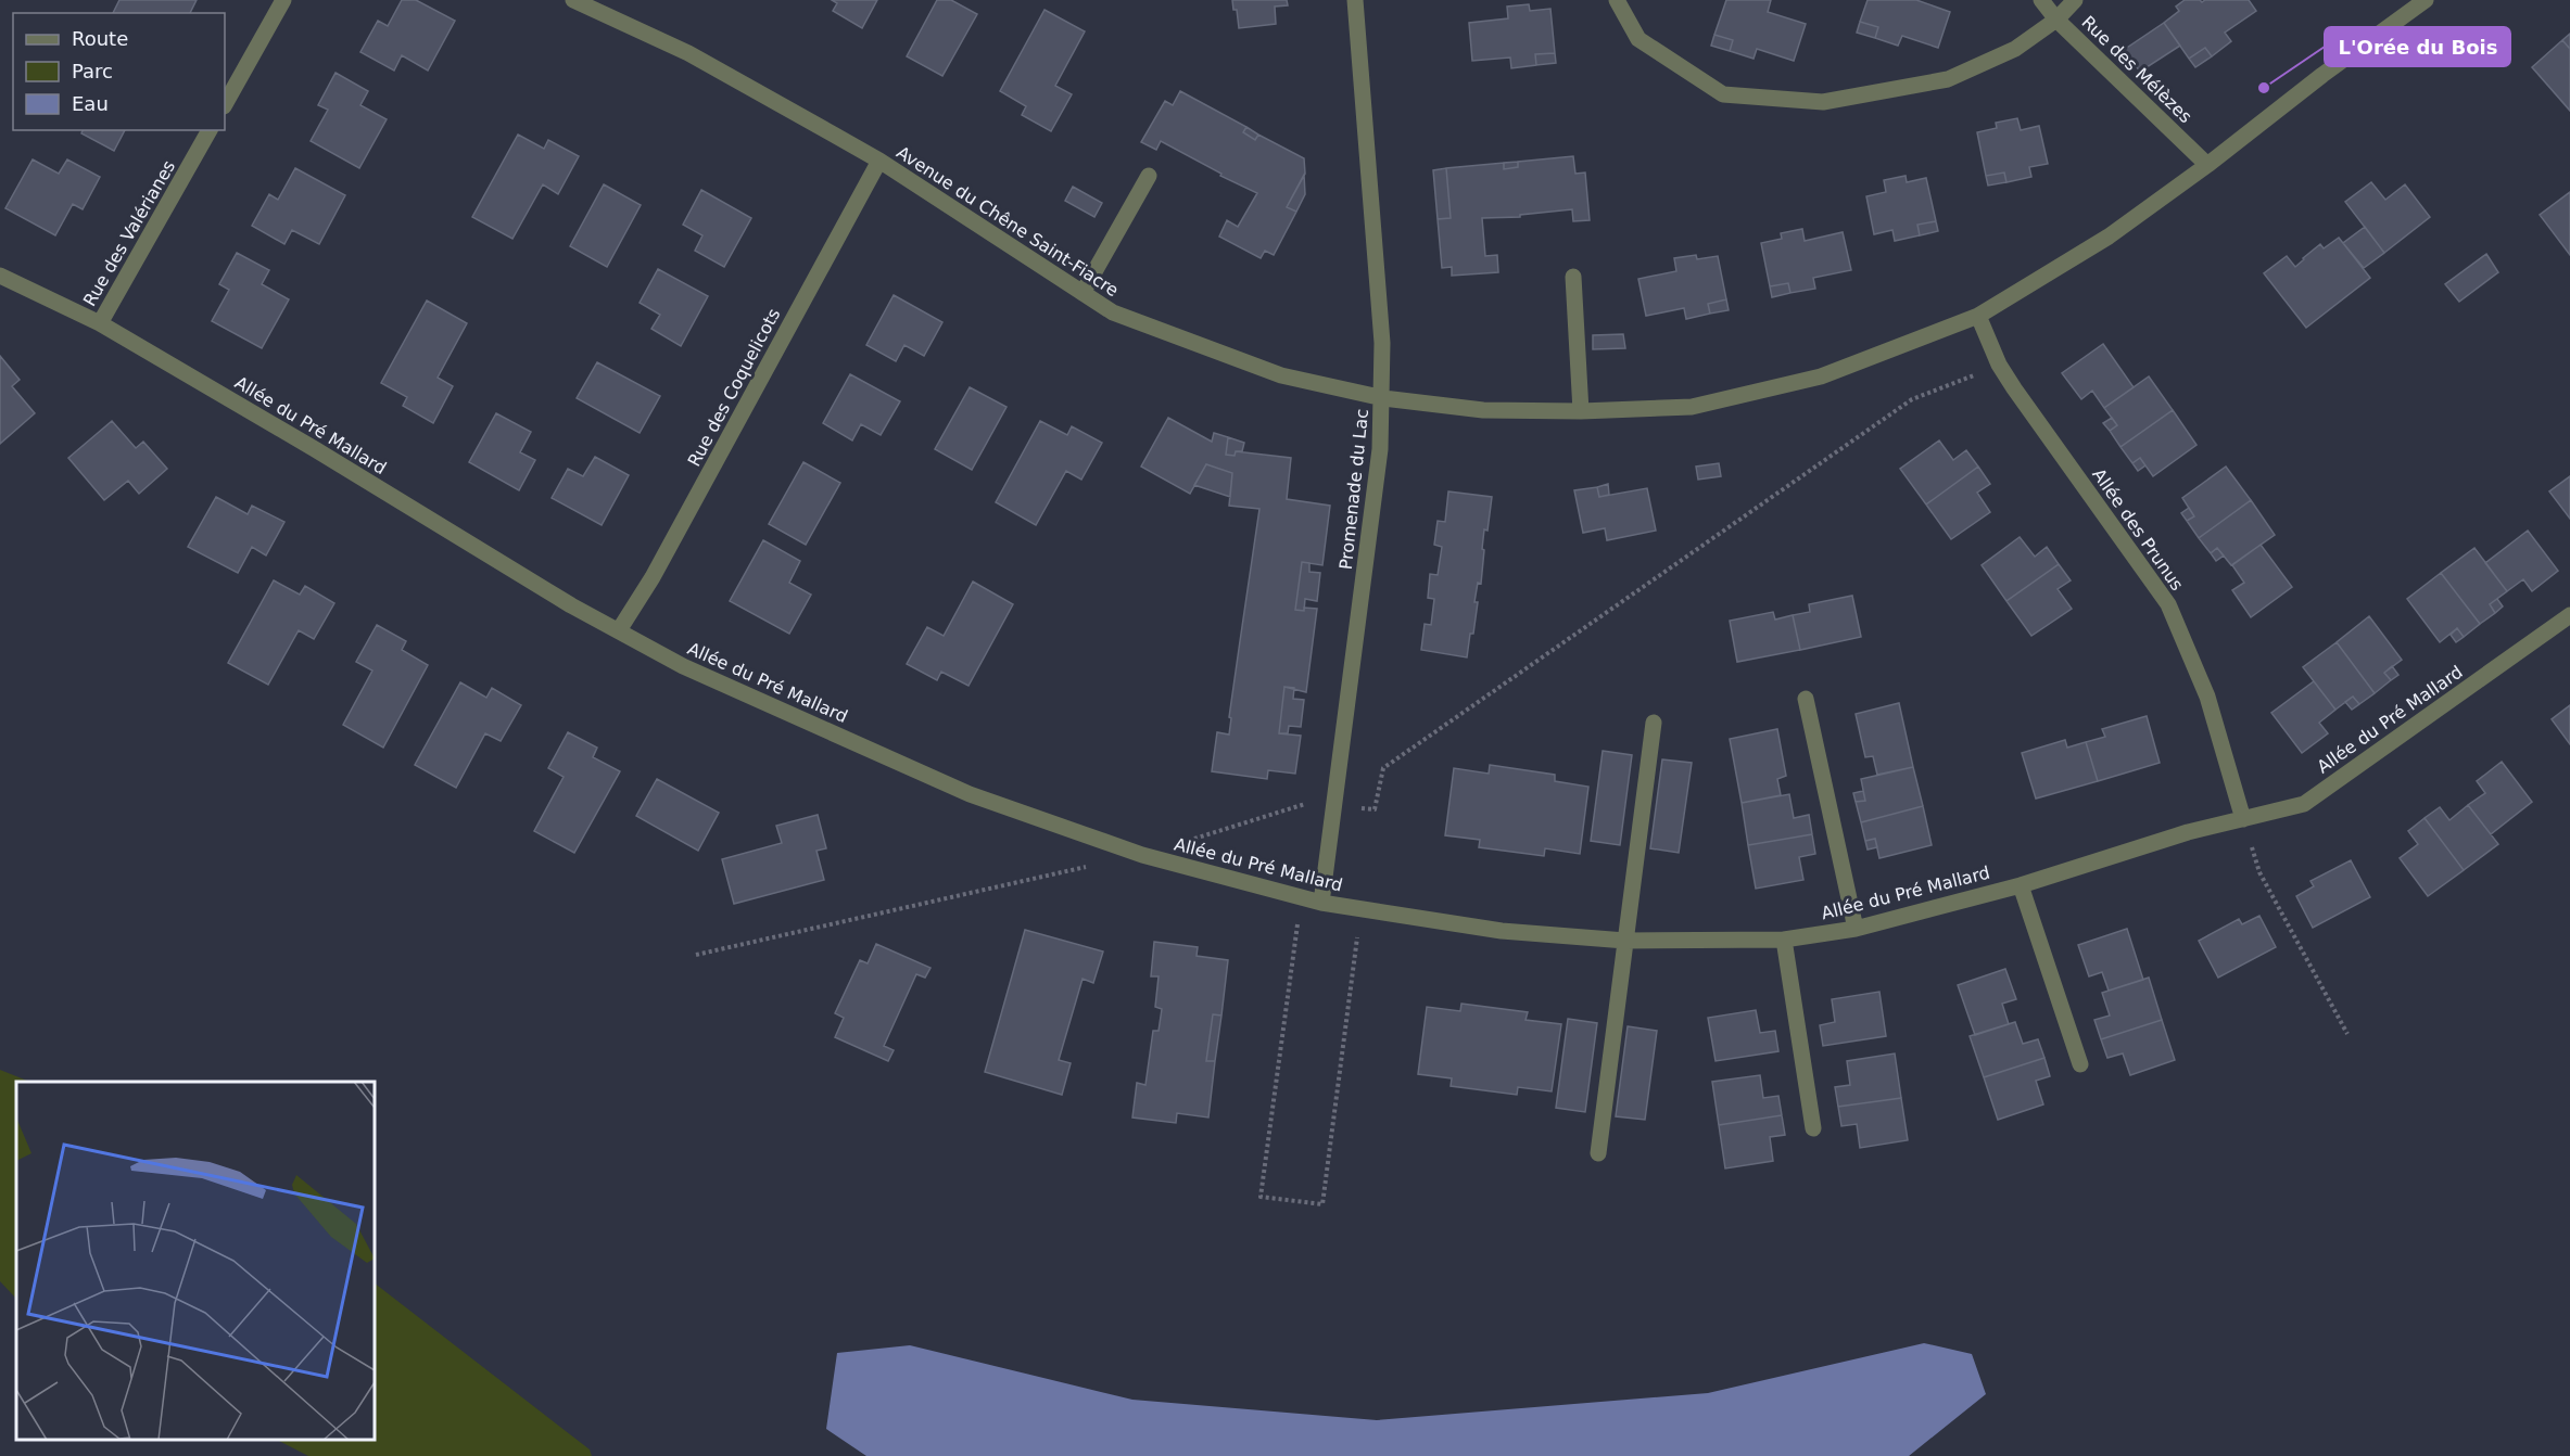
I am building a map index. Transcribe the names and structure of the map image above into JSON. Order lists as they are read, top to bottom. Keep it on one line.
{"streets":{"street":["Rue des Mélèzes","Avenue du Chêne Saint-Fiacre","Rue des Valérianes","Rue des Coquelicots","Allée du Pré Mallard","Promenade du Lac","Allée des Prunus"]},"crossings":[["Rue des Mélèzes","Avenue du Chêne Saint-Fiacre"],["Avenue du Chêne Saint-Fiacre","Rue des Coquelicots"],["Avenue du Chêne Saint-Fiacre","Promenade du Lac"],["Avenue du Chêne Saint-Fiacre","Allée des Prunus"],["Rue des Valérianes","Allée du Pré Mallard"],["Rue des Coquelicots","Allée du Pré Mallard"],["Allée du Pré Mallard","Promenade du Lac"],["Allée du Pré Mallard","Allée des Prunus"]],"places":["L'Orée du Bois"],"legend":["Route","Parc","Eau"]}
